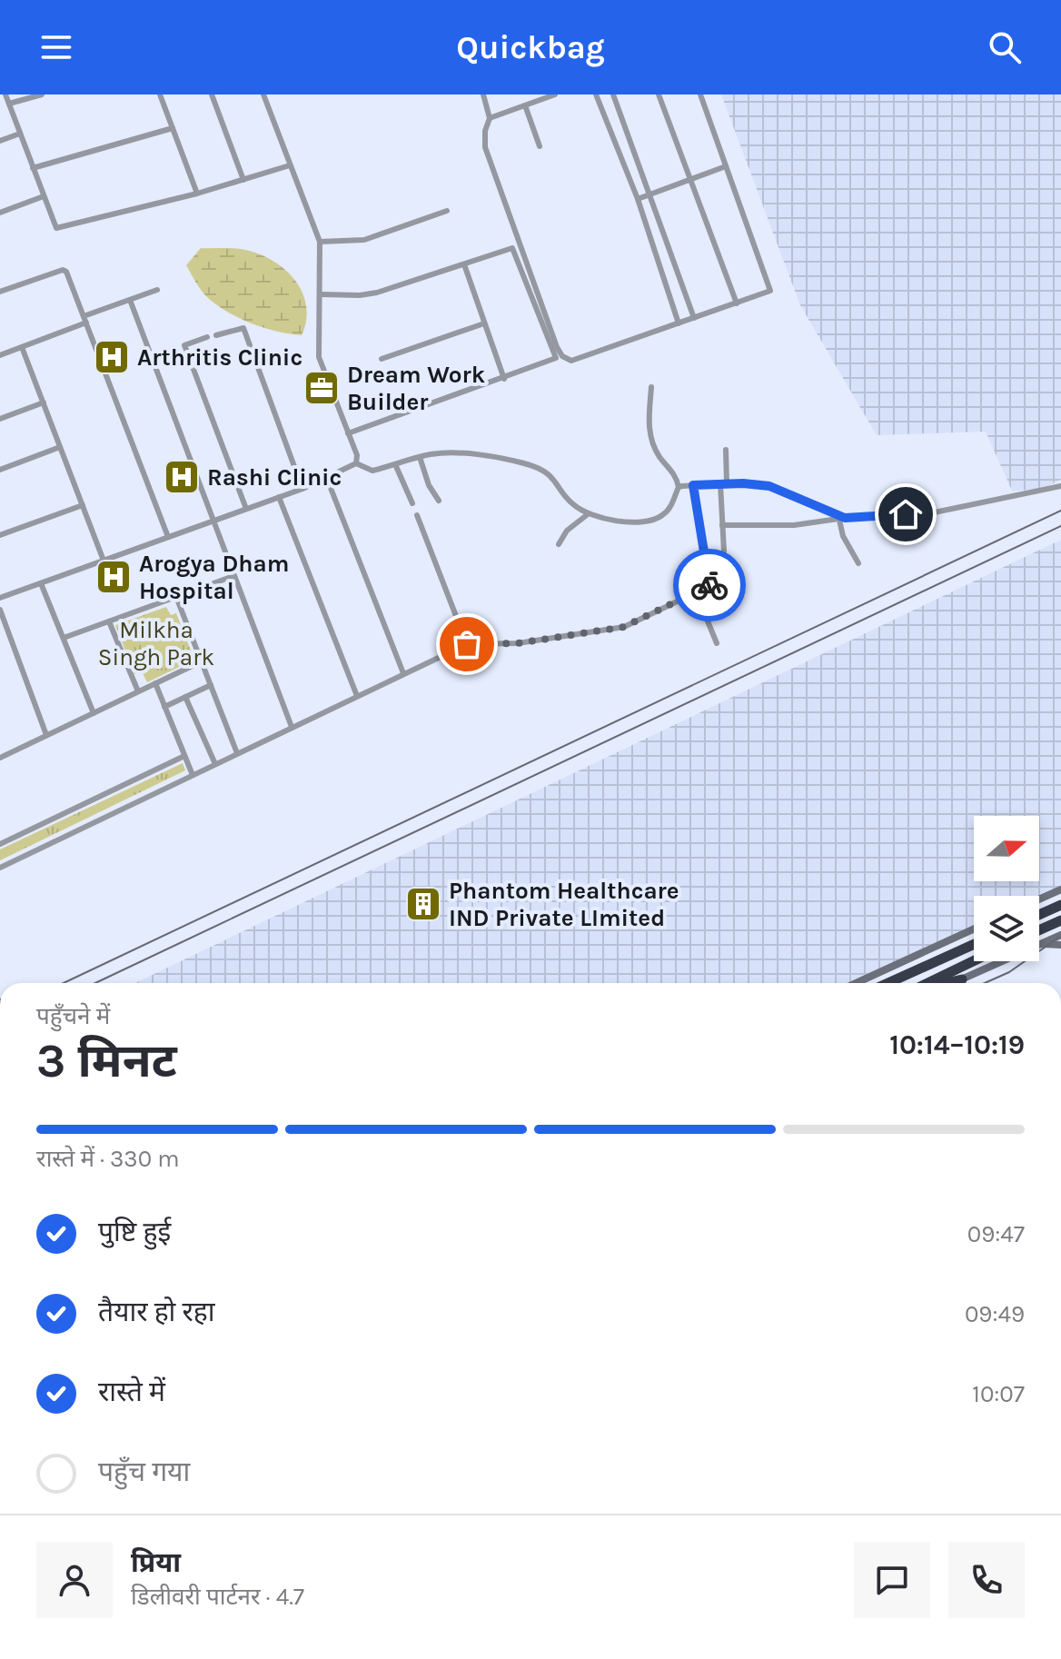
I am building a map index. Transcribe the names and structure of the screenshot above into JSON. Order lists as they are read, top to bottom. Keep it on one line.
{"parks":["Milkha Singh Park"],"places":{"hospital":["Arthritis Clinic","Rashi Clinic","Arogya Dham Hospital"],"office":["Dream Work Builder"],"building":["Phantom Healthcare IND Private LImited"]},"north":"right","page":{"header":"Quickbag","heading":["3 मिनट","पहुँचने में","10:14–10:19"],"panel":["प्रिया","डिलीवरी पार्टनर · 4.7"],"bar":"रास्ते में · 330 m","list":[["पुष्टि हुई","09:47"],["तैयार हो रहा","09:49"],["रास्ते में","10:07"],"पहुँच गया"]}}
